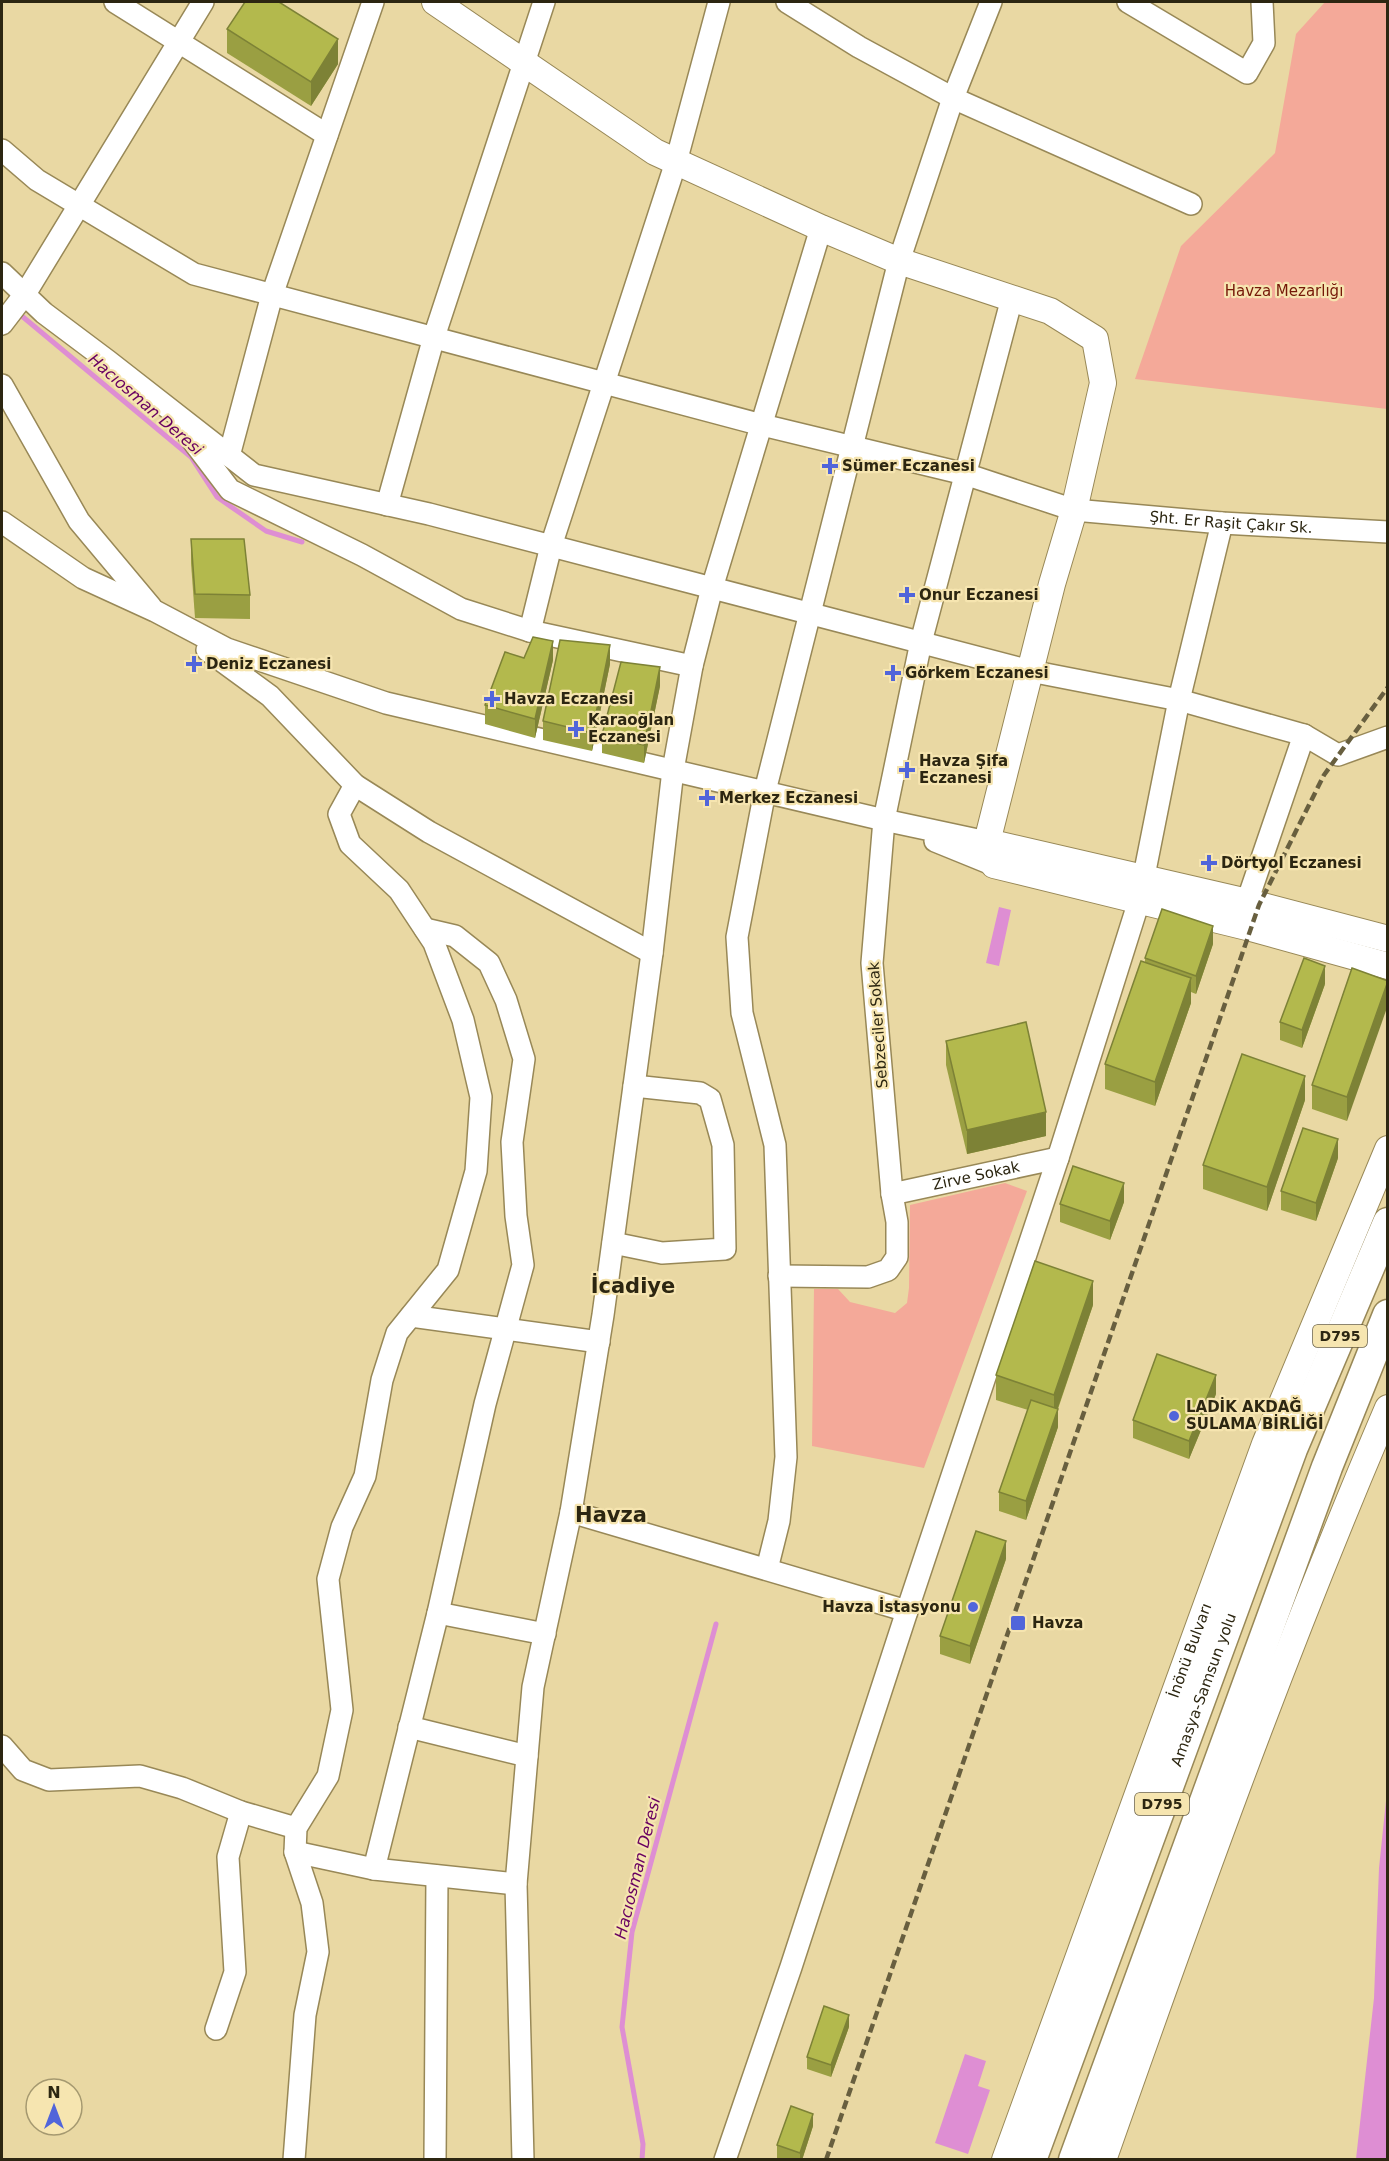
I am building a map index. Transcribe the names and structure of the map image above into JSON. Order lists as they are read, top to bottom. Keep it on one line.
{"streets":{"highway":["D795","Amasya-Samsun yolu"],"main road":["İnönü Bulvarı"],"street":["Şht. Er Raşit Çakır Sk.","Sebzeciler Sokak","Zirve Sokak"]},"crossings":[["Şht. Er Raşit Çakır Sk.","Sebzeciler Sokak"],["Sebzeciler Sokak","Zirve Sokak"]],"districts":["İcadiye","Havza"],"water":["Hacıosman Deresi"],"parks":["Havza Mezarlığı"],"places":{"health":["Sümer Eczanesi","Onur Eczanesi","Deniz Eczanesi","Görkem Eczanesi","Havza Eczanesi","Karaoğlan Eczanesi","Havza Şifa Eczanesi","Merkez Eczanesi","Dörtyol Eczanesi"],"other":["LADİK AKDAĞ SULAMA BİRLİĞİ","Havza İstasyonu"],"transit":["Havza"]},"north":"top"}
